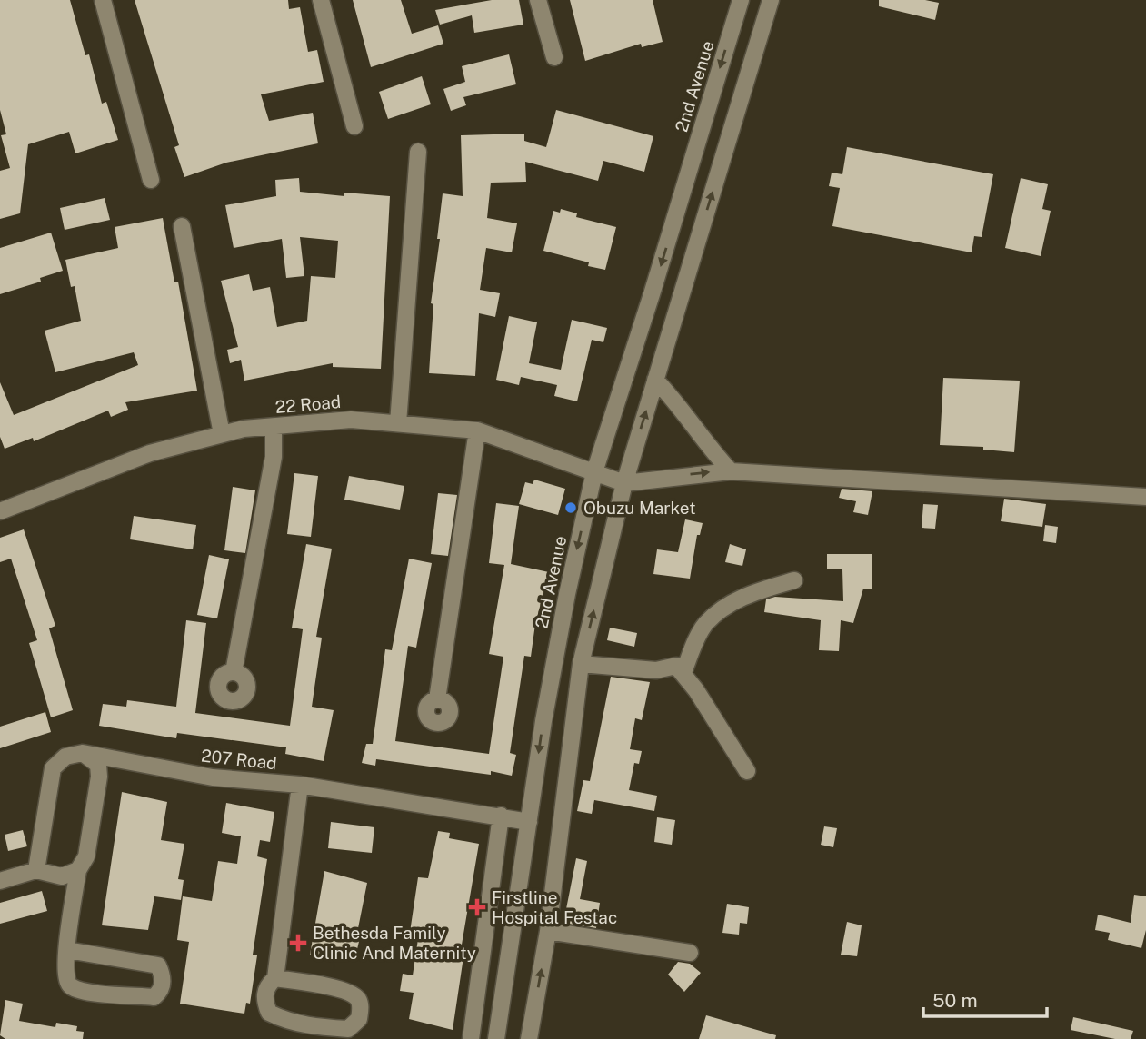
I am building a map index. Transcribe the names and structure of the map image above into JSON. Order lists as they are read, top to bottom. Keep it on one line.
{"streets":{"street":["2nd Avenue","22 Road","207 Road"]},"crossings":[["2nd Avenue","22 Road"],["2nd Avenue","207 Road"]],"places":{"other":["Obuzu Market"],"health":["Firstline Hospital Festac","Bethesda Family Clinic And Maternity"]},"scale_bar":"50 m"}
